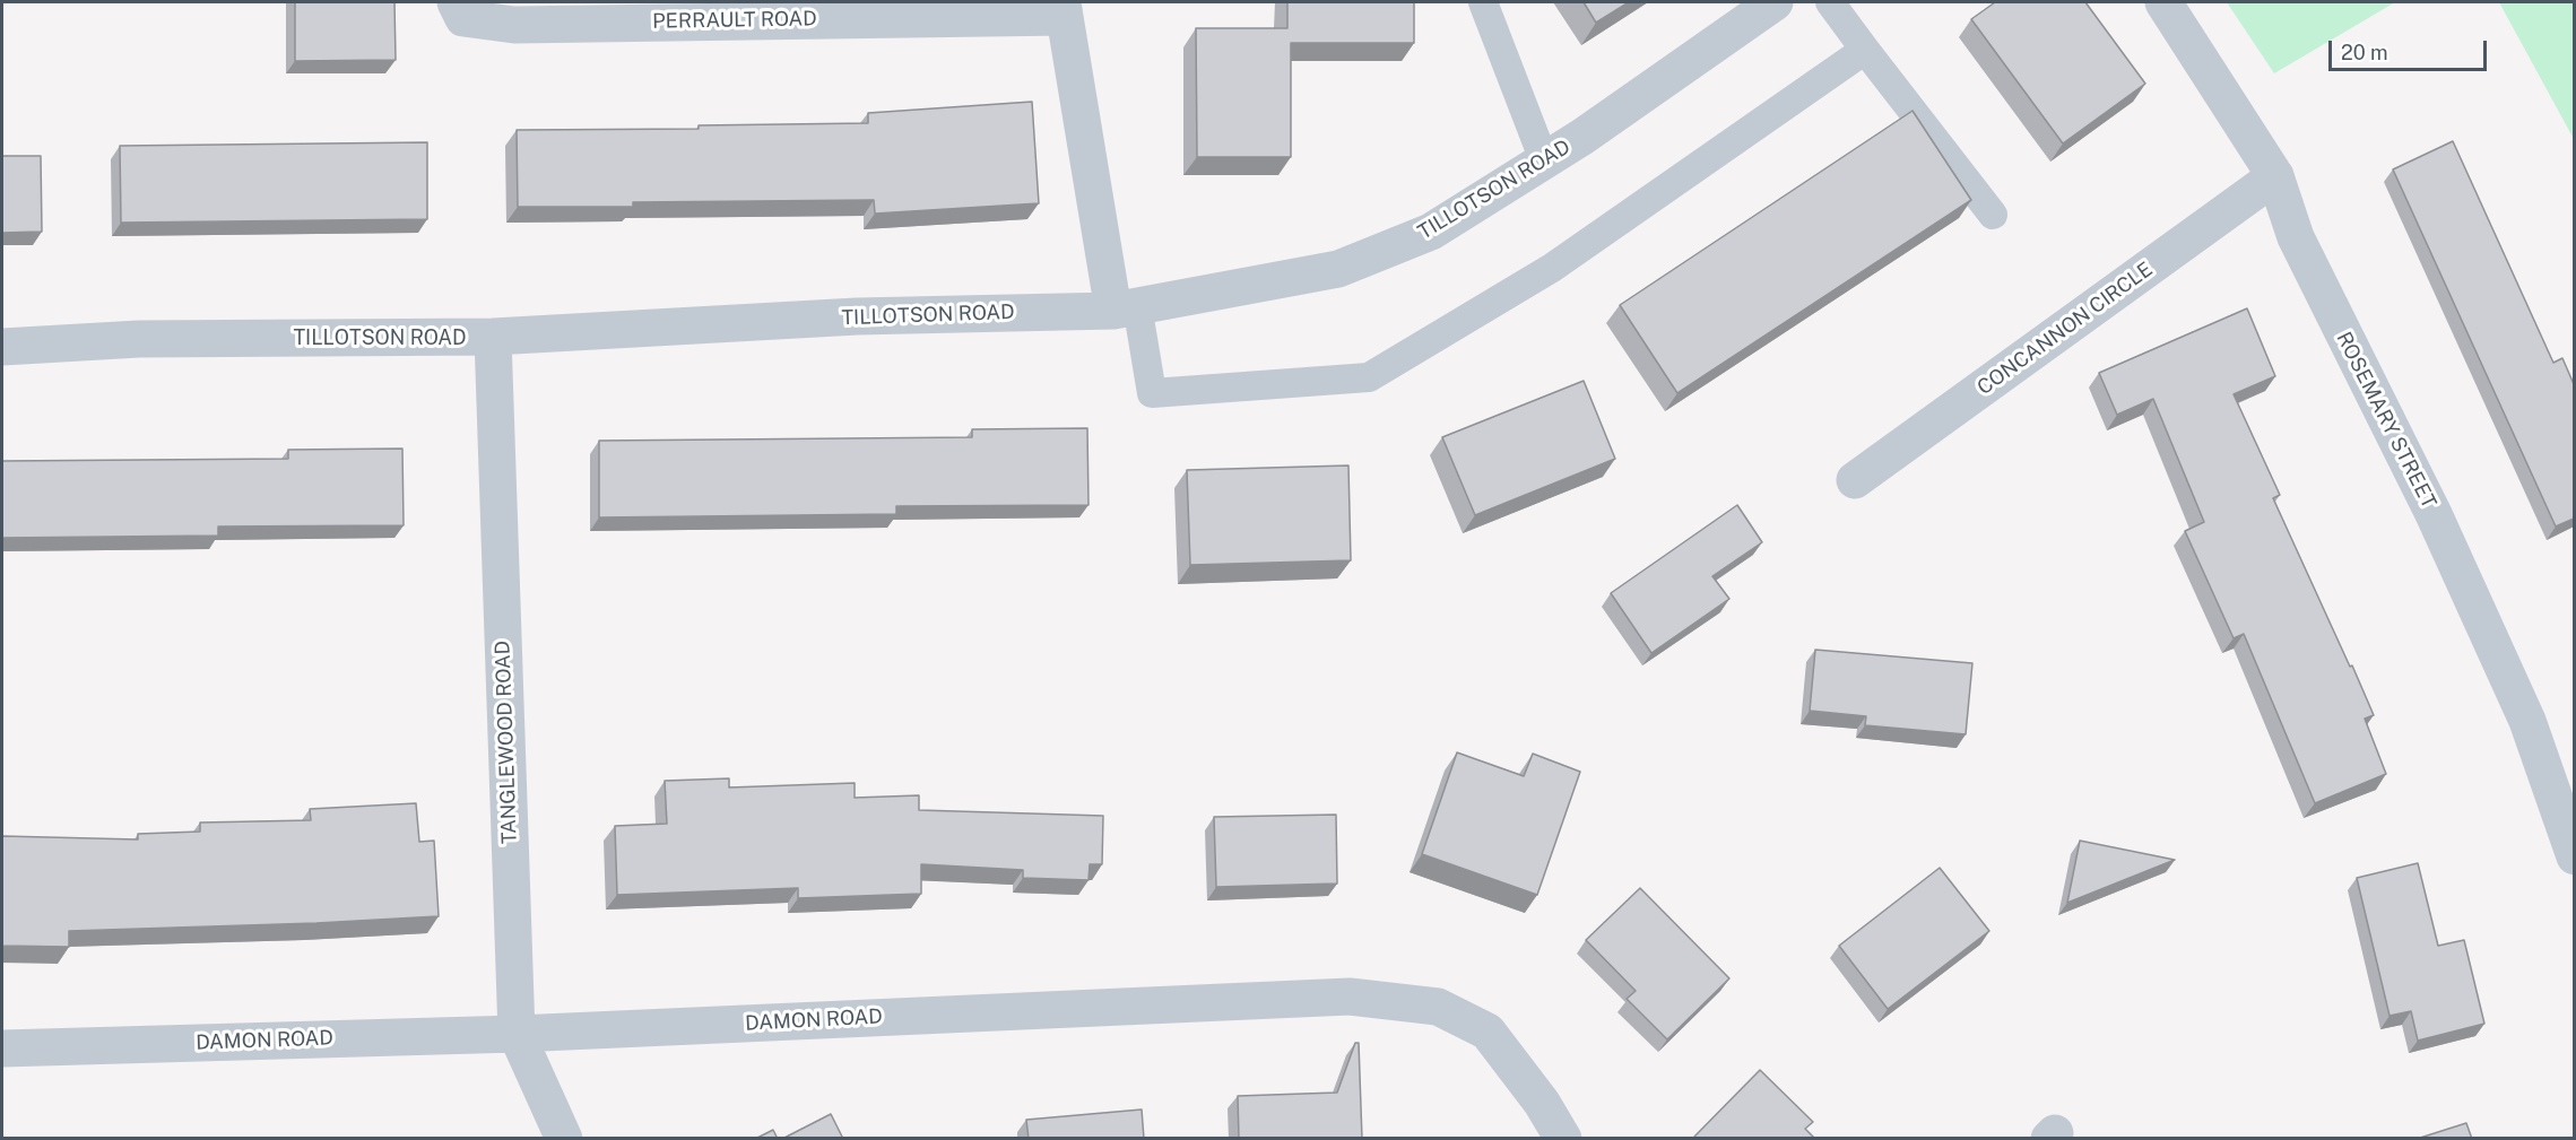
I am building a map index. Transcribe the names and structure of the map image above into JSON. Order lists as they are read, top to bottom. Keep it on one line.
{"streets":{"street":["PERRAULT ROAD","TILLOTSON ROAD","CONCANNON CIRCLE","ROSEMARY STREET","TANGLEWOOD ROAD","DAMON ROAD"]},"crossings":[["PERRAULT ROAD","TILLOTSON ROAD"],["TILLOTSON ROAD","TANGLEWOOD ROAD"],["CONCANNON CIRCLE","ROSEMARY STREET"],["TANGLEWOOD ROAD","DAMON ROAD"]],"scale_bar":"20 m"}
